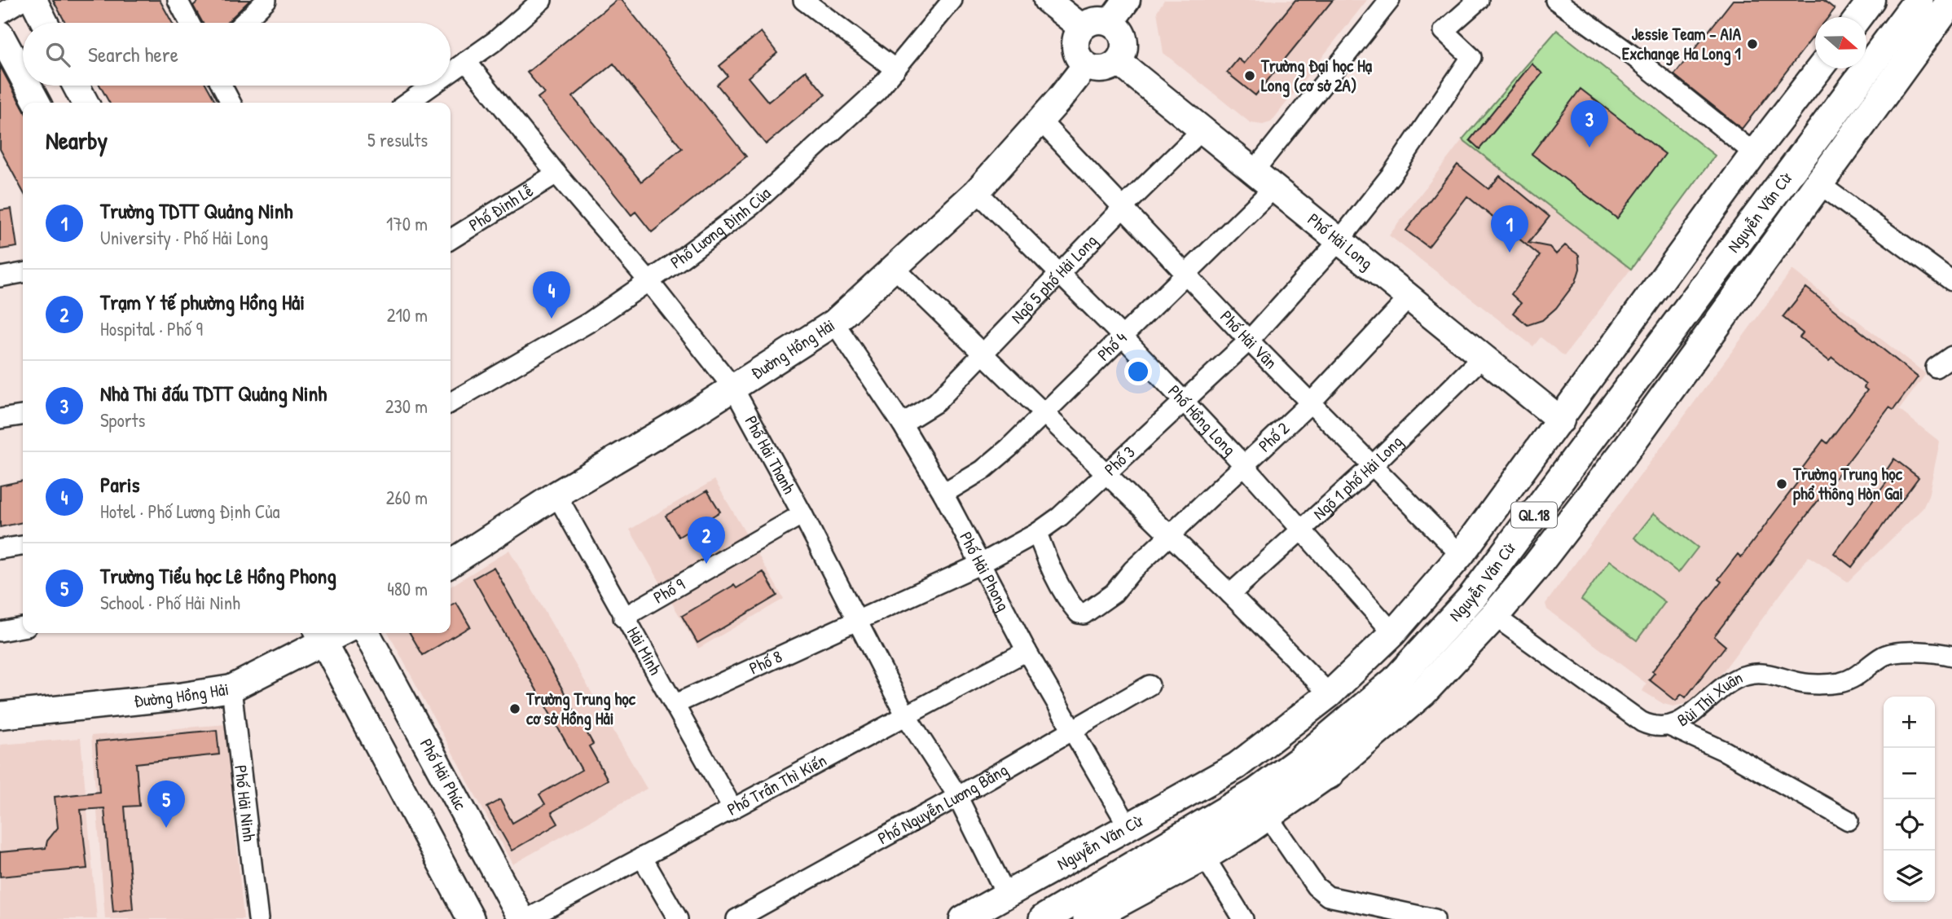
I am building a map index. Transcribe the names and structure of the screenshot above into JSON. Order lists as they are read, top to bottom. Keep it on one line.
{"streets":{"main road":["Nguyễn Văn Cừ","QL.18"],"street":["Phố Đinh Lễ","Phố Lương Định Của","Phố Hải Long","Ngõ 5 phố Hải Long","Phố Hải Vân","Phố 4","Đường Hồng Hải","Phố Hồng Long","Phố 2","Phố Hải Thanh","Phố 3","Ngõ 1 phố Hải Long","Phố Hải Phong","Phố 9","Hải Minh","Phố 8","Bùi Thị Xuân","Phố Hải Phúc","Phố Trần Thì Kiến","Phố Hải Ninh","Phố Nguyễn Lương Bằng"]},"crossings":[["Phố Đinh Lễ","Phố Hải Thanh"],["Nguyễn Văn Cừ","Phố Hải Long"],["Nguyễn Văn Cừ","Phố Hải Vân"],["Nguyễn Văn Cừ","Phố Hồng Long"],["Nguyễn Văn Cừ","Phố Hải Thanh"],["Nguyễn Văn Cừ","Phố Hải Phong"],["Nguyễn Văn Cừ","Bùi Thị Xuân"],["Phố Lương Định Của","Phố Hải Thanh"],["Phố Hải Long","Ngõ 5 phố Hải Long"],["Phố Hải Long","Phố 4"],["Phố Hải Long","Đường Hồng Hải"],["Phố Hải Long","Phố 2"],["Phố Hải Long","Phố 3"],["Phố Hải Long","Ngõ 1 phố Hải Long"],["Ngõ 5 phố Hải Long","Phố Hải Vân"],["Ngõ 5 phố Hải Long","Phố Hồng Long"],["Ngõ 5 phố Hải Long","Phố Hải Phong"],["Phố Hải Vân","Phố 4"],["Phố Hải Vân","Đường Hồng Hải"],["Phố Hải Vân","Phố 2"],["Phố Hải Vân","Phố 3"],["Phố Hải Vân","Ngõ 1 phố Hải Long"],["Phố 4","Phố Hồng Long"],["Phố 4","Phố Hải Phong"],["Đường Hồng Hải","Phố Hồng Long"],["Đường Hồng Hải","Phố Hải Thanh"],["Đường Hồng Hải","Phố Hải Phong"],["Đường Hồng Hải","Hải Minh"],["Đường Hồng Hải","Phố Hải Ninh"],["Phố Hồng Long","Phố 2"],["Phố Hồng Long","Phố 3"],["Phố Hồng Long","Ngõ 1 phố Hải Long"],["Phố 2","Phố 3"],["Phố Hải Thanh","Phố 3"],["Phố Hải Thanh","Phố 9"],["Phố Hải Thanh","Phố 8"],["Phố Hải Thanh","Phố Trần Thì Kiến"],["Phố Hải Thanh","Phố Nguyễn Lương Bằng"],["Phố 3","Phố Hải Phong"],["Phố 3","Phố 8"],["Phố Hải Phong","Phố Trần Thì Kiến"],["Phố Hải Phong","Phố Nguyễn Lương Bằng"],["Phố 9","Hải Minh"],["Hải Minh","Phố 8"],["Hải Minh","Phố Trần Thì Kiến"]],"places":["Jessie Team - AIA Exchange Ha Long 1","Trường Đại học Hạ Long (cơ sở 2A)","Trường Trung học phổ thông Hòn Gai","Trường Trung học cơ sở Hồng Hải"],"north":"right","page":{"search":"Search here","pins":["3","1","4","2","5"],"heading":["Nearby","5 results"],"list":[{"mark":"1","name":"Trường TDTT Quảng Ninh","note":"University · Phố Hải Long","value":"170 m"},{"mark":"2","name":"Trạm Y tế phường Hồng Hải","note":"Hospital · Phố 9","value":"210 m"},{"mark":"3","name":"Nhà Thi đấu TDTT Quảng Ninh","note":"Sports","value":"230 m"},{"mark":"4","name":"Paris","note":"Hotel · Phố Lương Định Của","value":"260 m"},{"mark":"5","name":"Trường Tiểu học Lê Hồng Phong","note":"School · Phố Hải Ninh","value":"480 m"}],"map_buttons":["+","−"]}}
